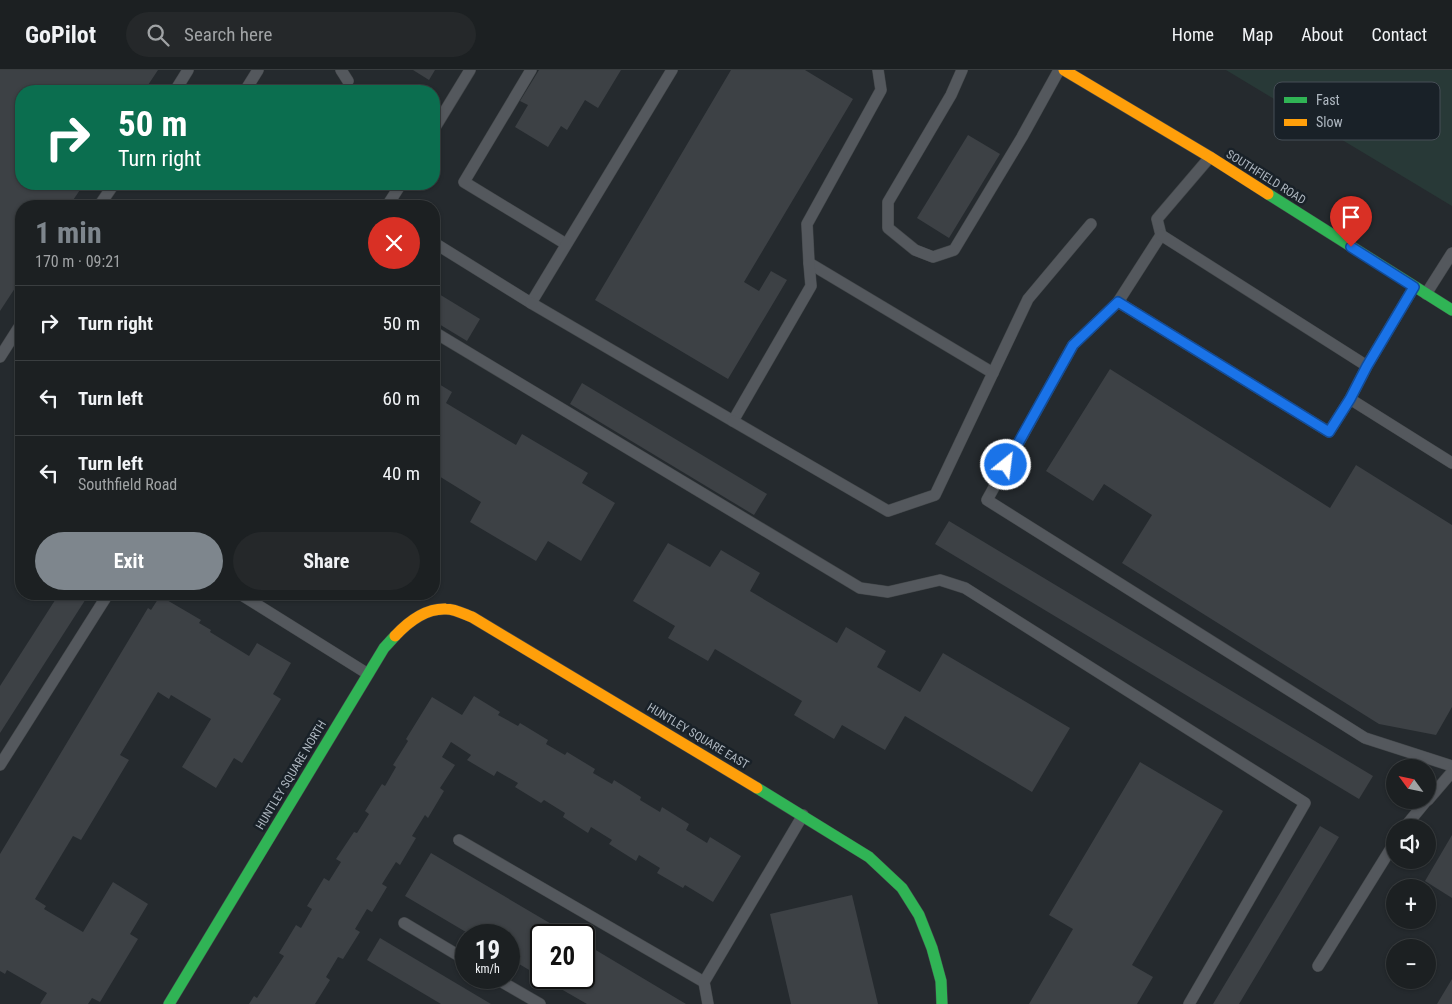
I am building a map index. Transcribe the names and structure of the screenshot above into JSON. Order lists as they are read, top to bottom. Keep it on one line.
{"streets":{"street":["SOUTHFIELD ROAD","HUNTLEY SQUARE EAST","HUNTLEY SQUARE NORTH"]},"crossings":[["HUNTLEY SQUARE EAST","HUNTLEY SQUARE NORTH"]],"legend":["Fast","Slow"],"north":"top left","page":{"header":"GoPilot","search":"Search here","nav":["Home","Map","About","Contact"],"turn":["50 m","Turn right"],"heading":["1 min","170 m · 09:21"],"list":[{"name":"Turn right","value":"50 m"},{"name":"Turn left","value":"60 m"},{"name":"Turn left","note":"Southfield Road","value":"40 m"}],"buttons":["Exit","Share"],"map_buttons":["+","−"],"speed":"19 km/h","limit":"20"}}
